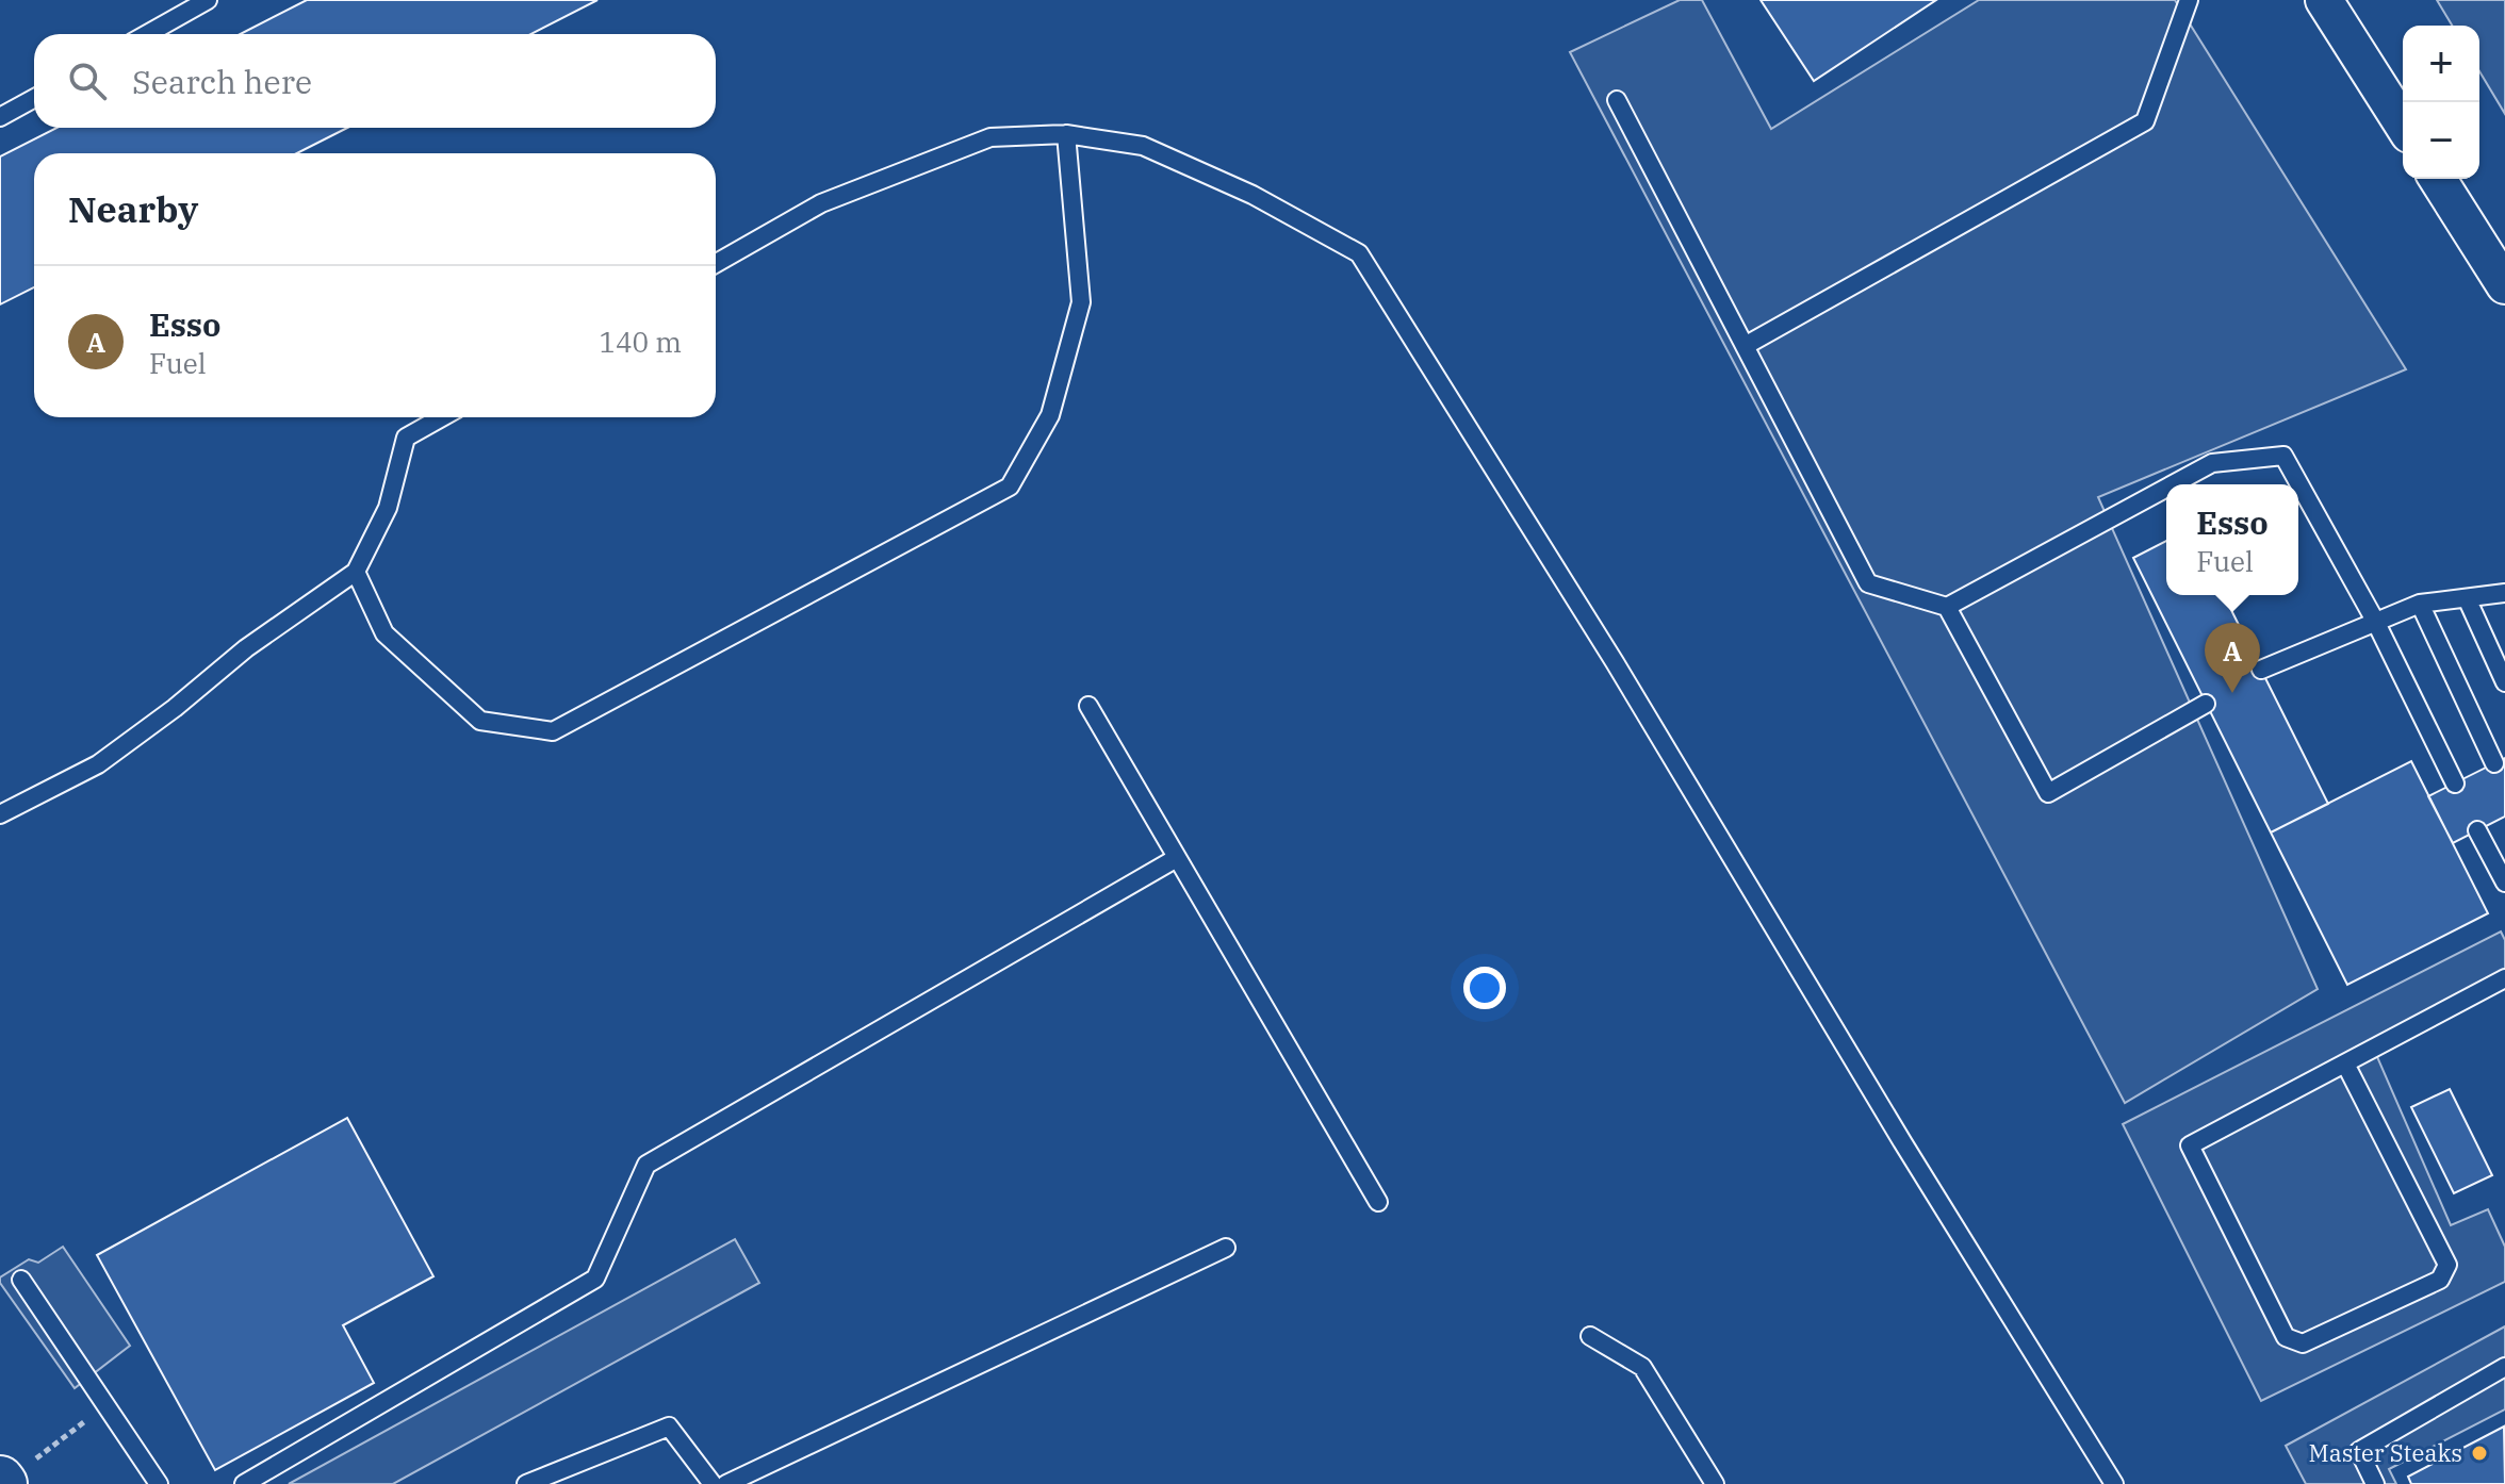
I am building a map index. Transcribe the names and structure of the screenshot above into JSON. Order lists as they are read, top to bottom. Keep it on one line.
{"places":["Master Steaks"],"page":{"map_buttons":["+","−"],"search":"Search here","heading":"Nearby","list":[{"mark":"A","name":"Esso","note":"Fuel","value":"140 m"}],"popup":["Esso","Fuel"],"pins":"A"}}
